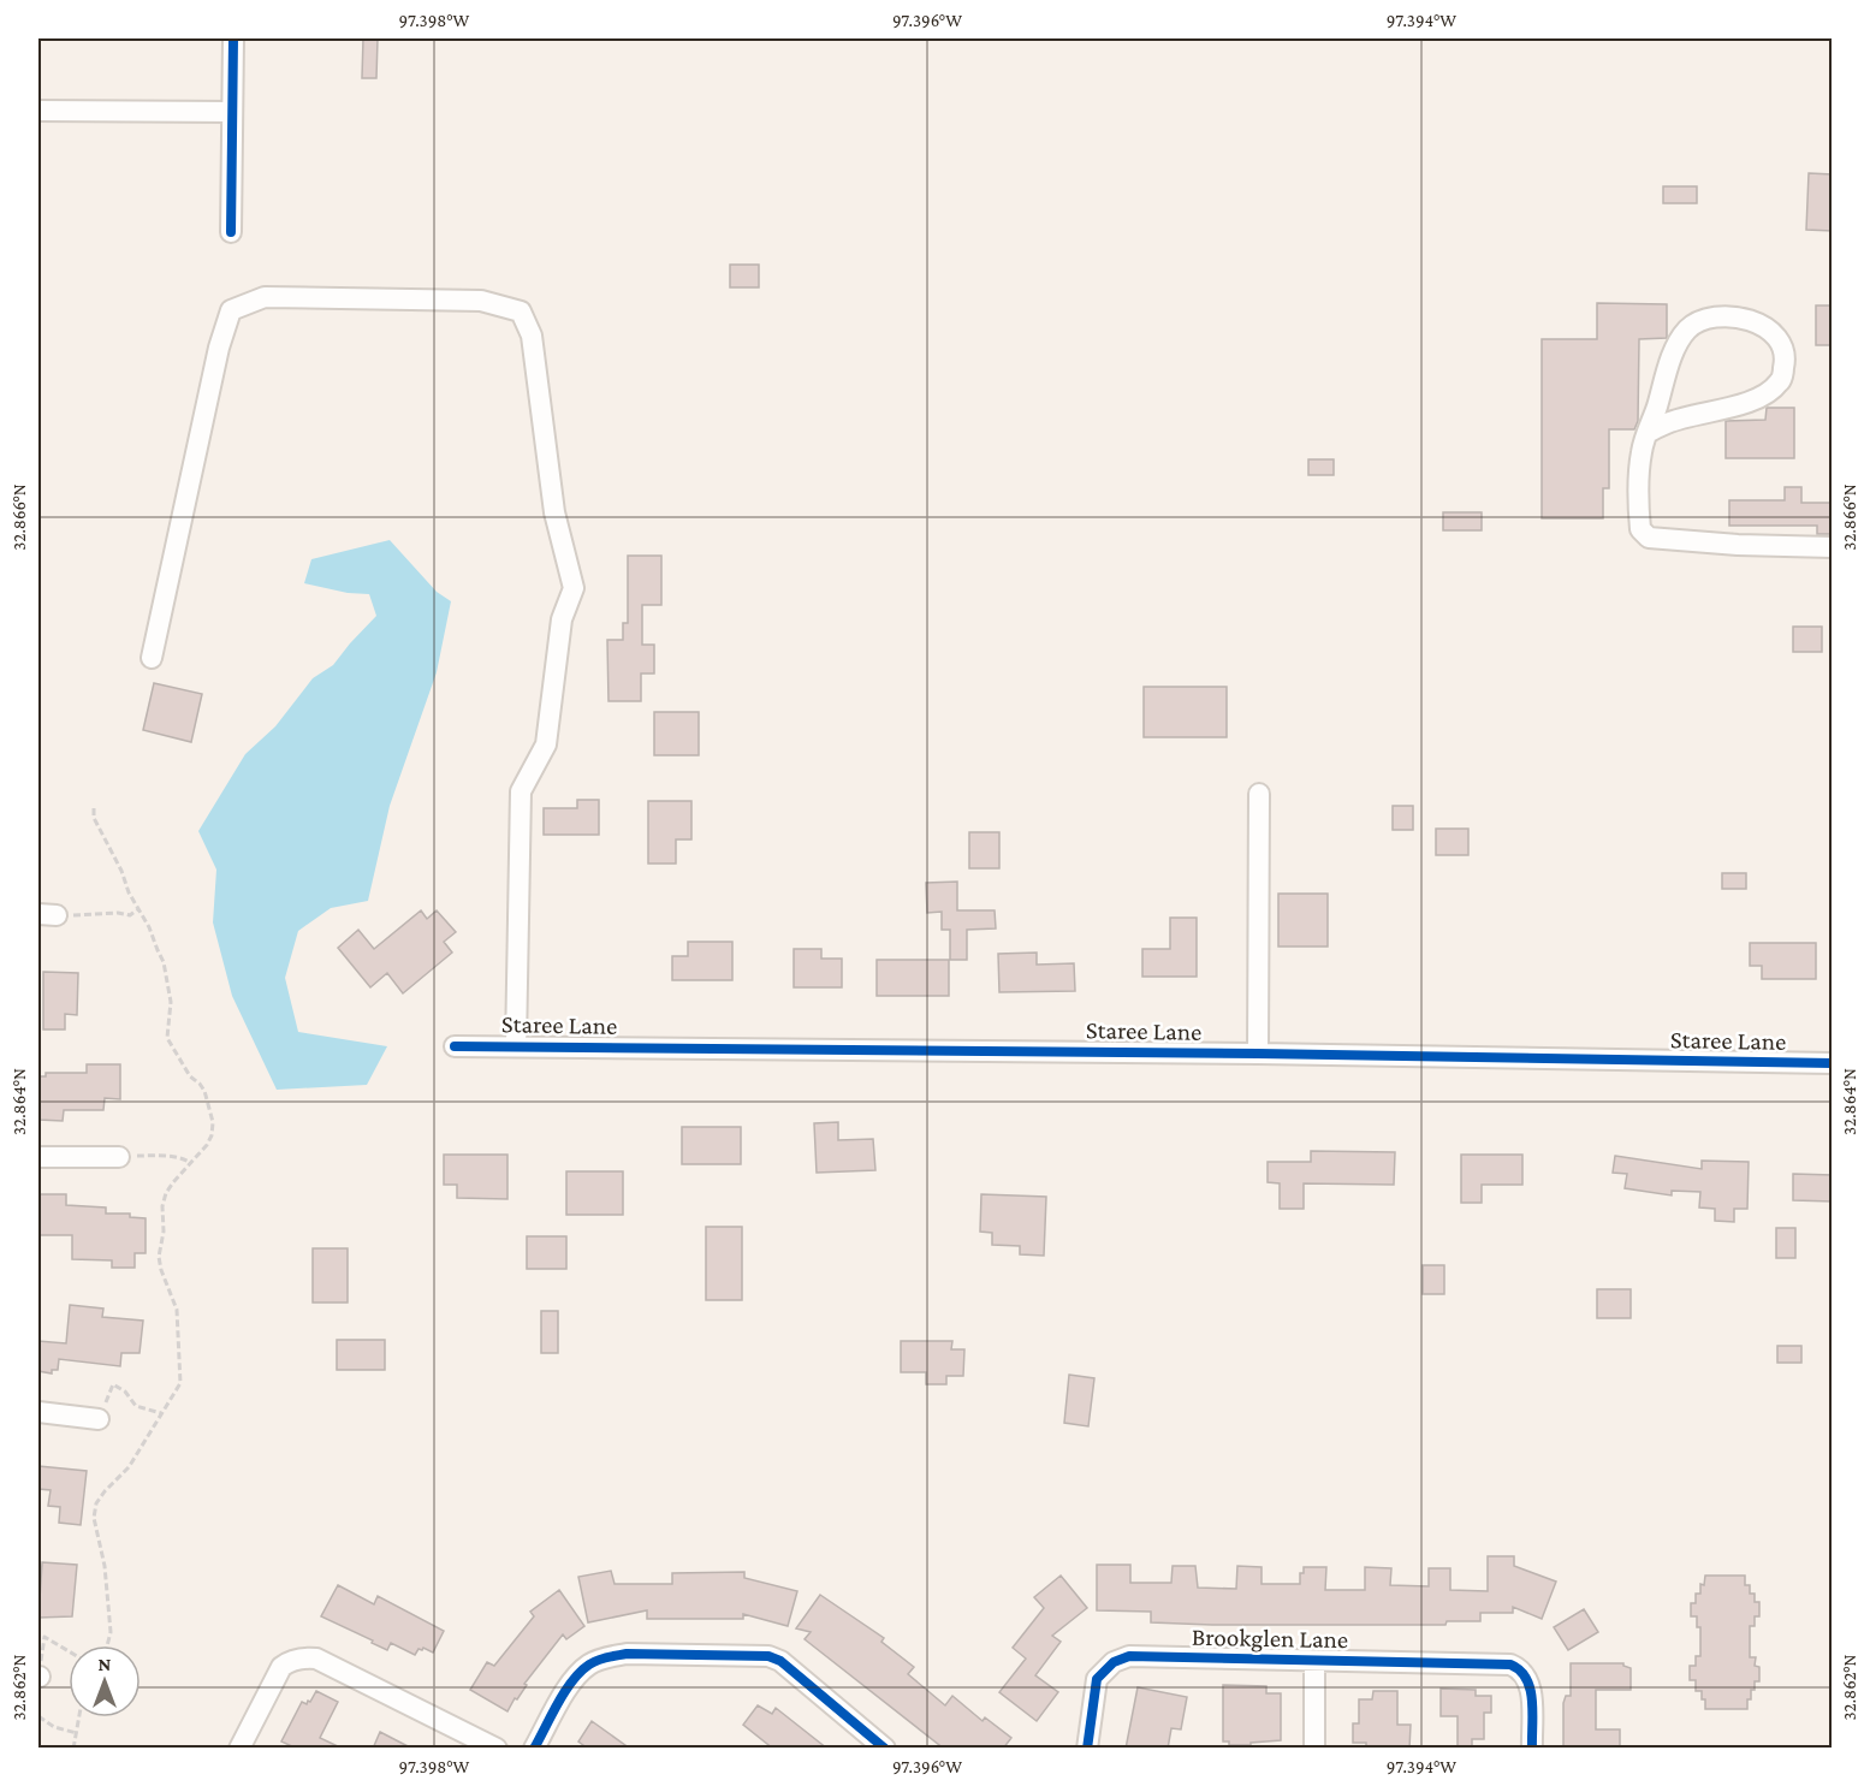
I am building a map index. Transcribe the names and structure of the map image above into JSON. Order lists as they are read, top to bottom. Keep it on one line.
{"streets":{"street":["Staree Lane","Brookglen Lane"]},"north":"top","coordinates":["97.398°W","97.396°W","97.394°W","32.866°N","32.864°N","32.862°N"]}
